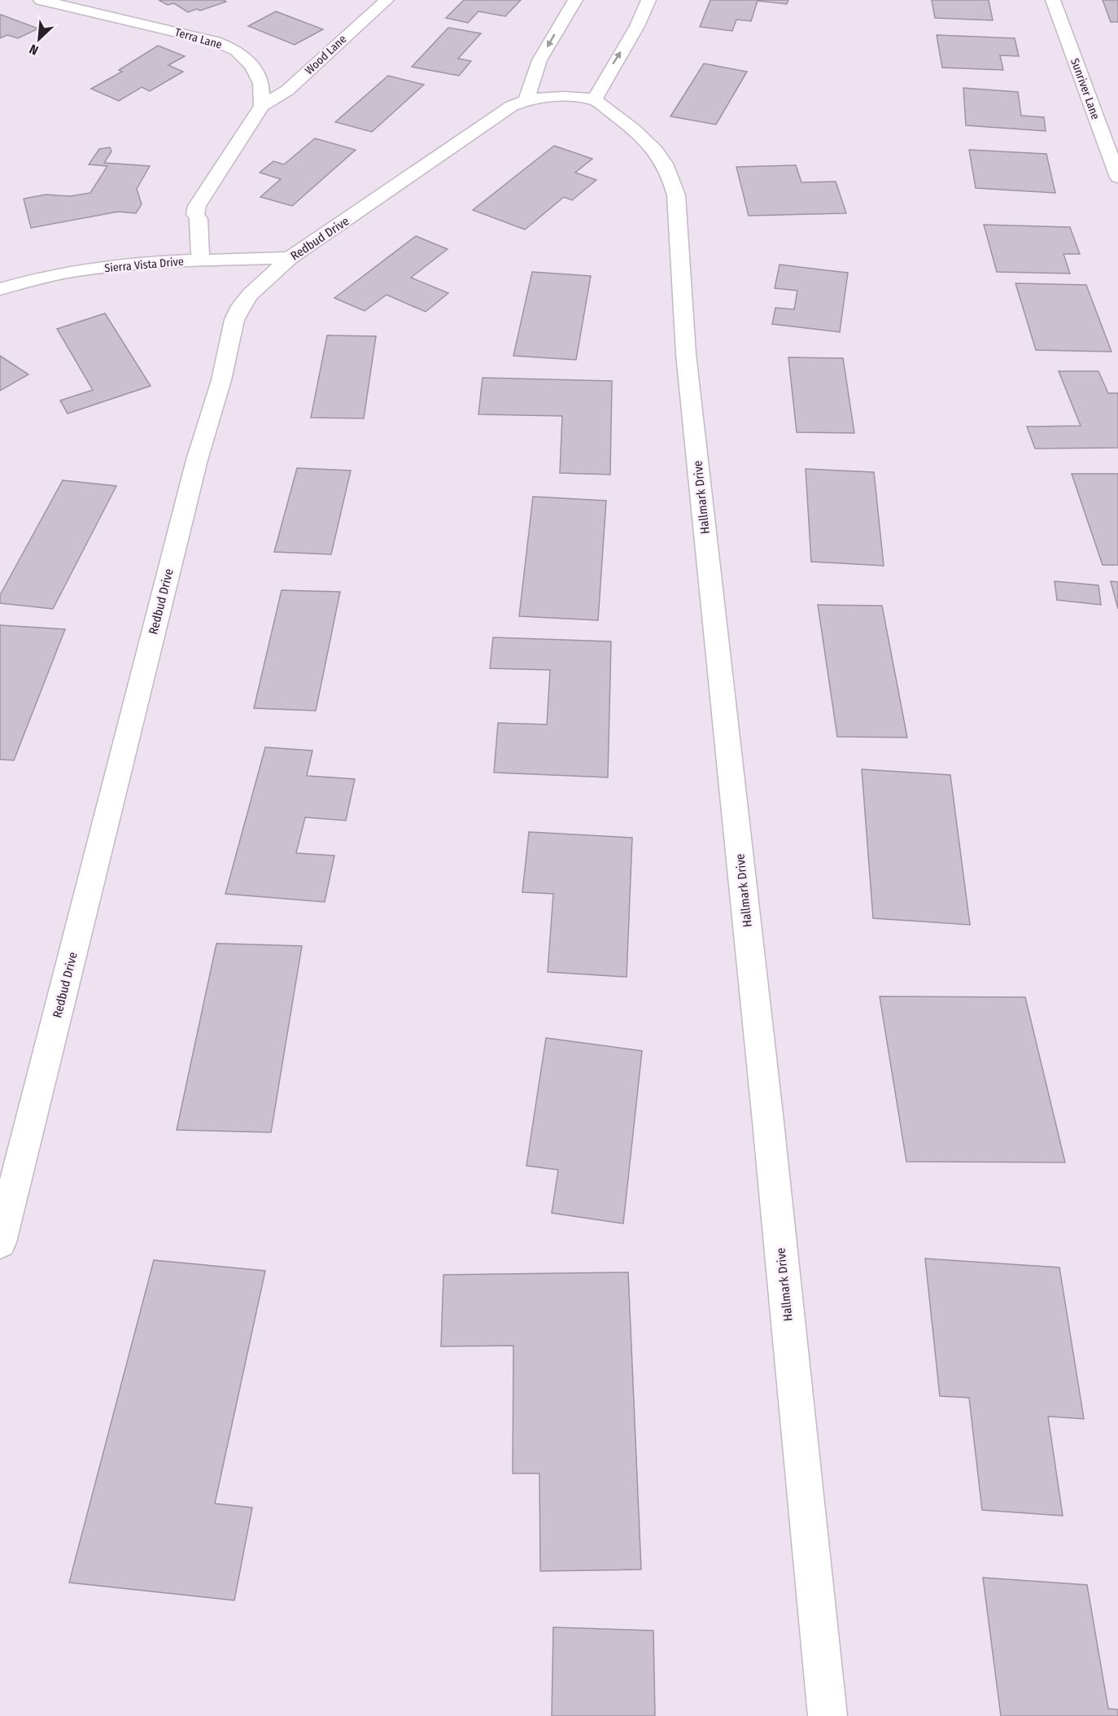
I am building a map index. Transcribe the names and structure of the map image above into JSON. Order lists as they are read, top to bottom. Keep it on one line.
{"streets":{"street":["Terra Lane","Wood Lane","Sunriver Lane","Redbud Drive","Sierra Vista Drive","Hallmark Drive"]},"crossings":[["Terra Lane","Wood Lane"],["Redbud Drive","Sierra Vista Drive"],["Redbud Drive","Hallmark Drive"]],"north":"bottom left"}
